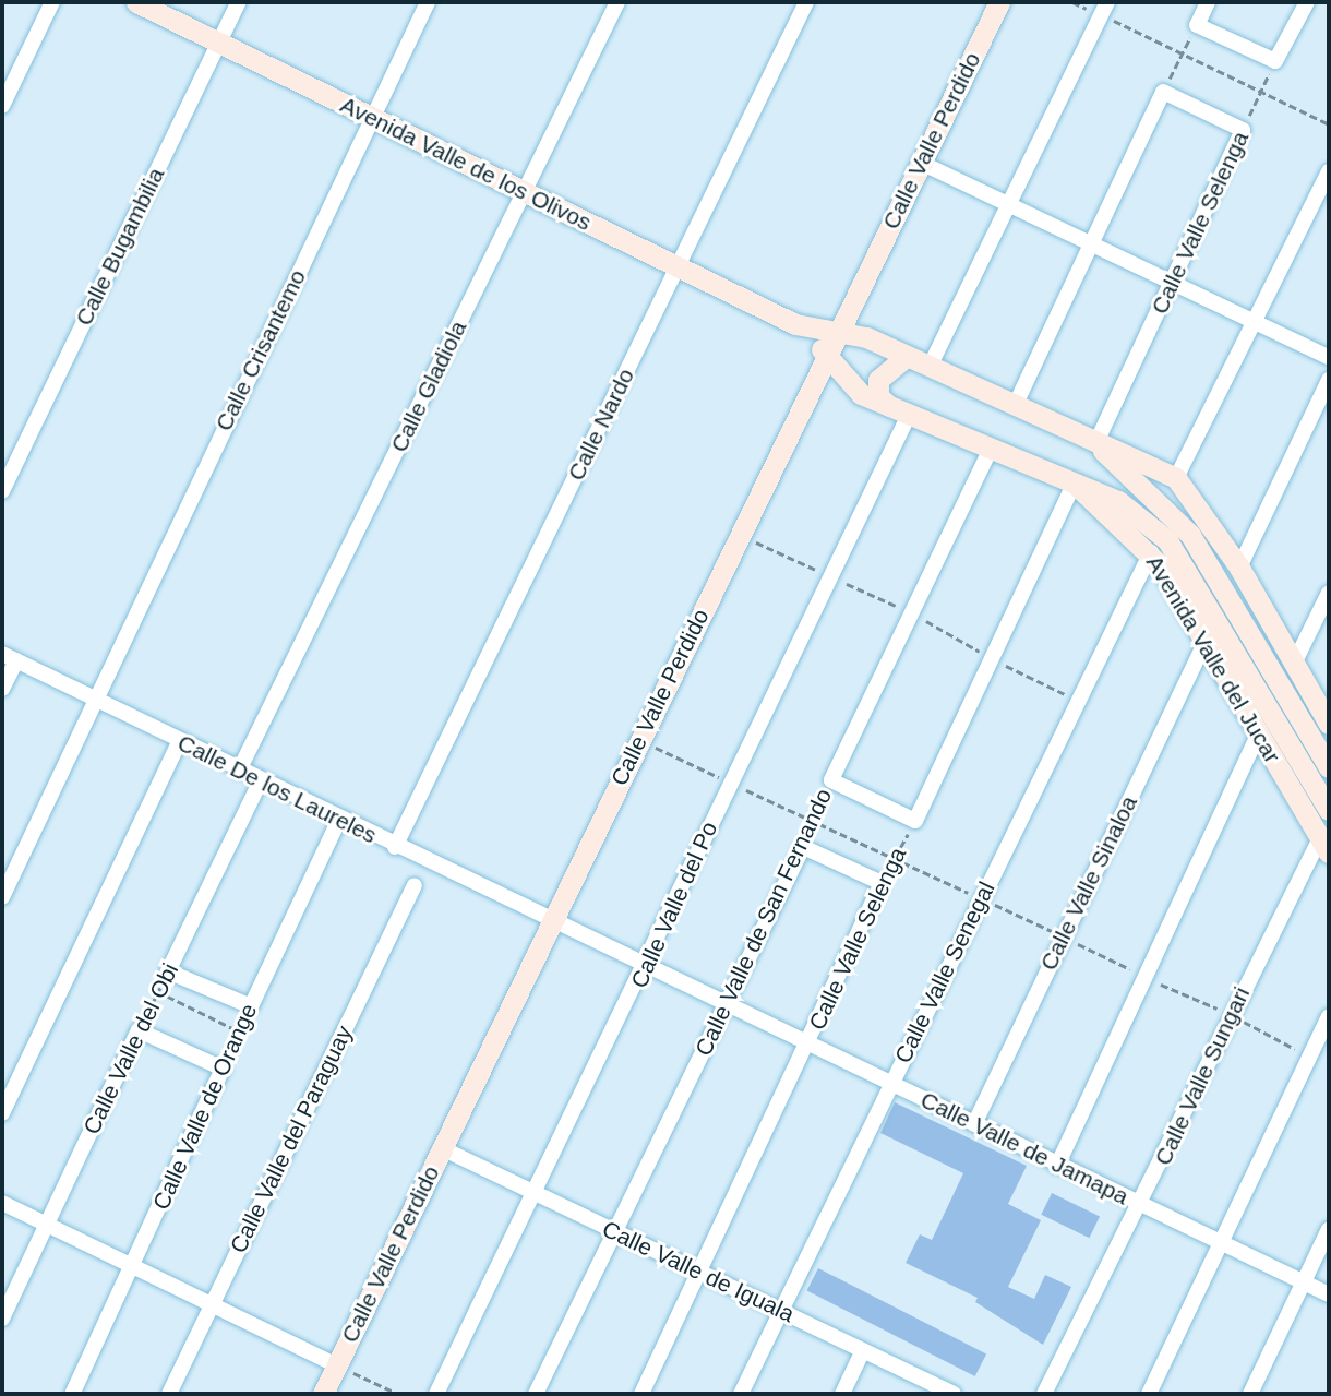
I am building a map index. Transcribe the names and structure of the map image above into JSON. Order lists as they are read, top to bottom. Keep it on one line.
{"streets":{"main road":["Calle Valle Perdido","Avenida Valle de los Olivos","Avenida Valle del Jucar"],"street":["Calle Valle Selenga","Calle Bugambilia","Calle Crisantemo","Calle Gladiola","Calle Nardo","Calle De los Laureles","Calle Valle Sinaloa","Calle Valle del Po","Calle Valle de San Fernando","Calle Valle Senegal","Calle Valle del Obi","Calle Valle Sungari","Calle Valle de Orange","Calle Valle del Paraguay","Calle Valle de Jamapa","Calle Valle de Iguala"]},"crossings":[["Calle Valle Perdido","Avenida Valle de los Olivos"],["Calle Valle Perdido","Avenida Valle del Jucar"],["Calle Valle Perdido","Calle De los Laureles"],["Calle Valle Perdido","Calle Valle de Jamapa"],["Calle Valle Perdido","Calle Valle de Iguala"],["Avenida Valle de los Olivos","Calle Bugambilia"],["Avenida Valle de los Olivos","Calle Crisantemo"],["Avenida Valle de los Olivos","Calle Gladiola"],["Avenida Valle de los Olivos","Calle Nardo"],["Avenida Valle de los Olivos","Avenida Valle del Jucar"],["Calle Valle Selenga","Avenida Valle del Jucar"],["Calle Valle Selenga","Calle Valle de Jamapa"],["Calle Valle Selenga","Calle Valle de Iguala"],["Calle Crisantemo","Calle De los Laureles"],["Calle Gladiola","Calle De los Laureles"],["Calle Nardo","Calle De los Laureles"],["Avenida Valle del Jucar","Calle Valle Sinaloa"],["Avenida Valle del Jucar","Calle Valle del Po"],["Avenida Valle del Jucar","Calle Valle de San Fernando"],["Avenida Valle del Jucar","Calle Valle Senegal"],["Avenida Valle del Jucar","Calle Valle Sungari"],["Calle De los Laureles","Calle Valle del Obi"],["Calle De los Laureles","Calle Valle de Orange"],["Calle De los Laureles","Calle Valle de Jamapa"],["Calle Valle Sinaloa","Calle Valle de Jamapa"],["Calle Valle del Po","Calle Valle de Jamapa"],["Calle Valle del Po","Calle Valle de Iguala"],["Calle Valle de San Fernando","Calle Valle de Jamapa"],["Calle Valle de San Fernando","Calle Valle de Iguala"],["Calle Valle Senegal","Calle Valle de Jamapa"],["Calle Valle Senegal","Calle Valle de Iguala"],["Calle Valle Sungari","Calle Valle de Jamapa"]]}
